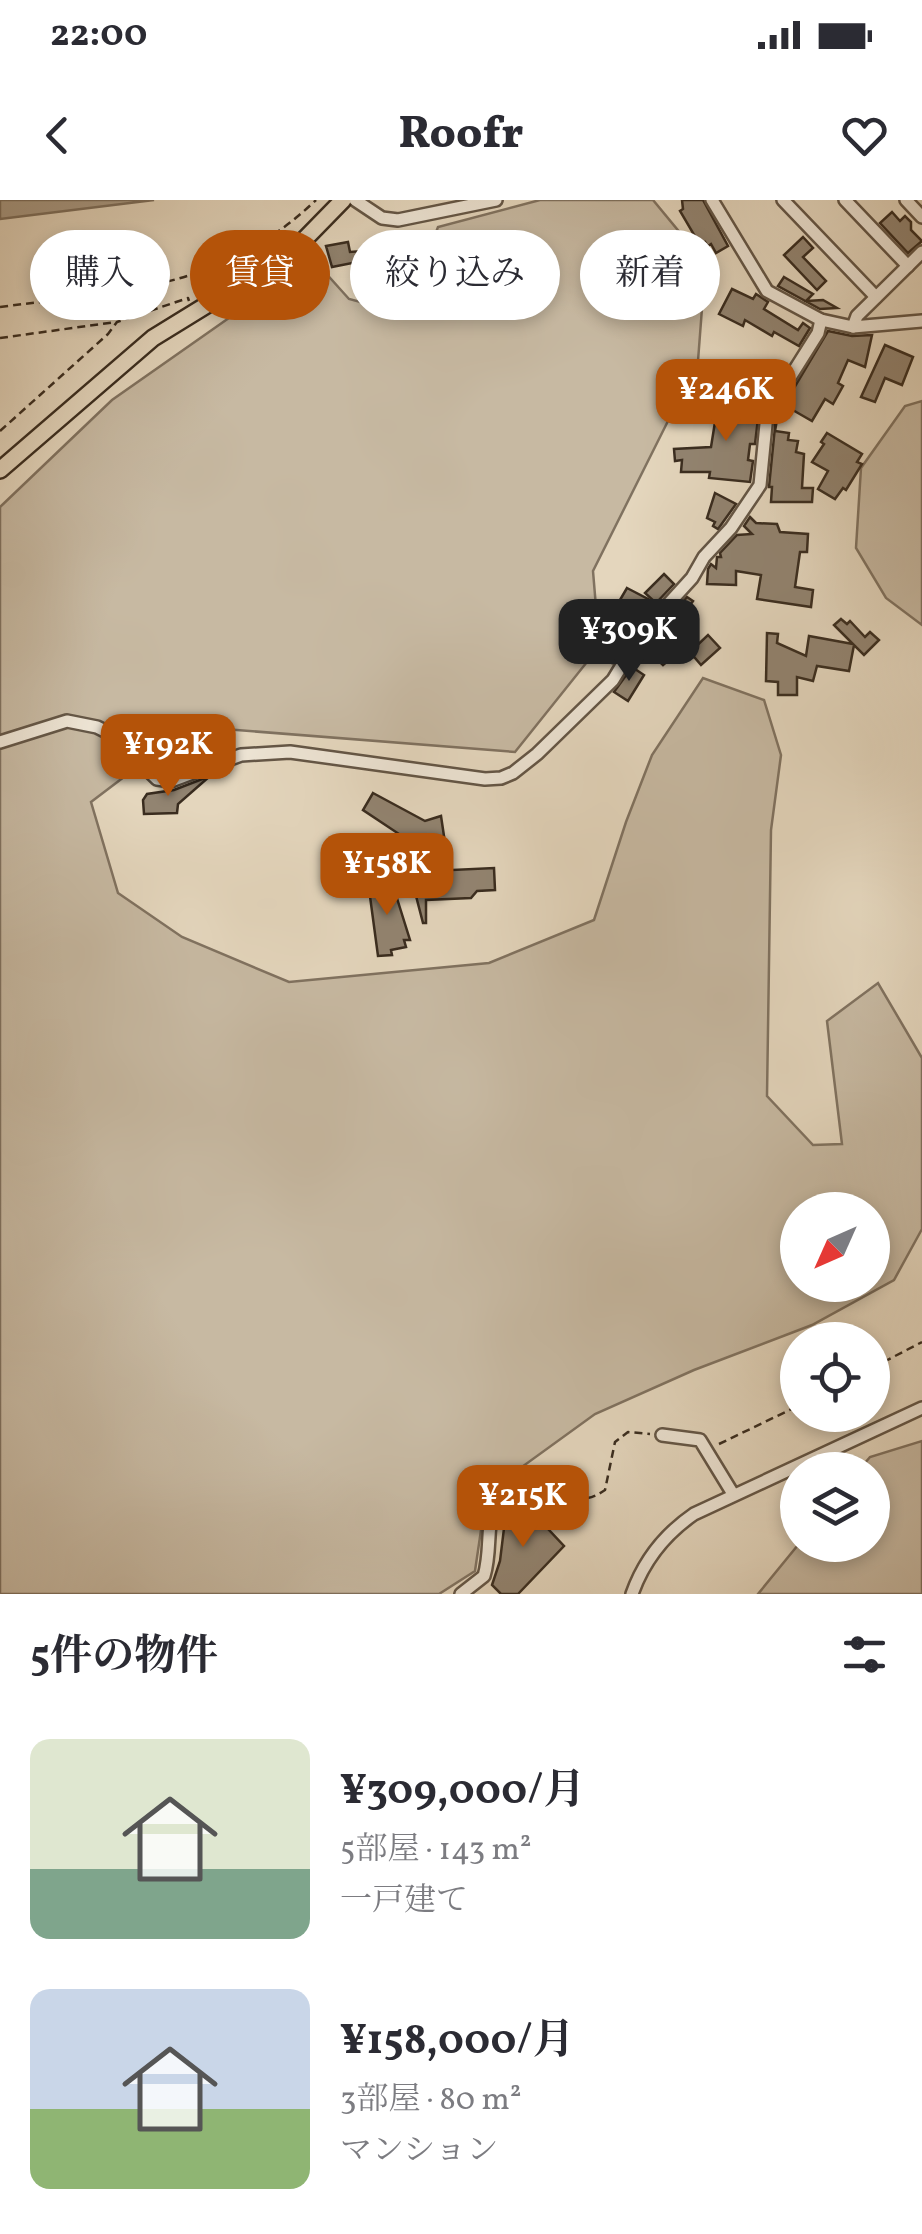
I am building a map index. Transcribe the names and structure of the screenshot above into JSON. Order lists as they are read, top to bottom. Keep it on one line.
{"north":"bottom left","page":{"status":"22:00","header":"Roofr","chip":["購入","賃貸","絞り込み","新着"],"price":["¥246K","¥309K","¥192K","¥158K","¥215K"],"heading":"5件の物件","list":[{"name":"¥309,000/月","note":"5部屋 · 143 m² · 一戸建て"},{"name":"¥158,000/月","note":"3部屋 · 80 m² · マンション"}]}}
